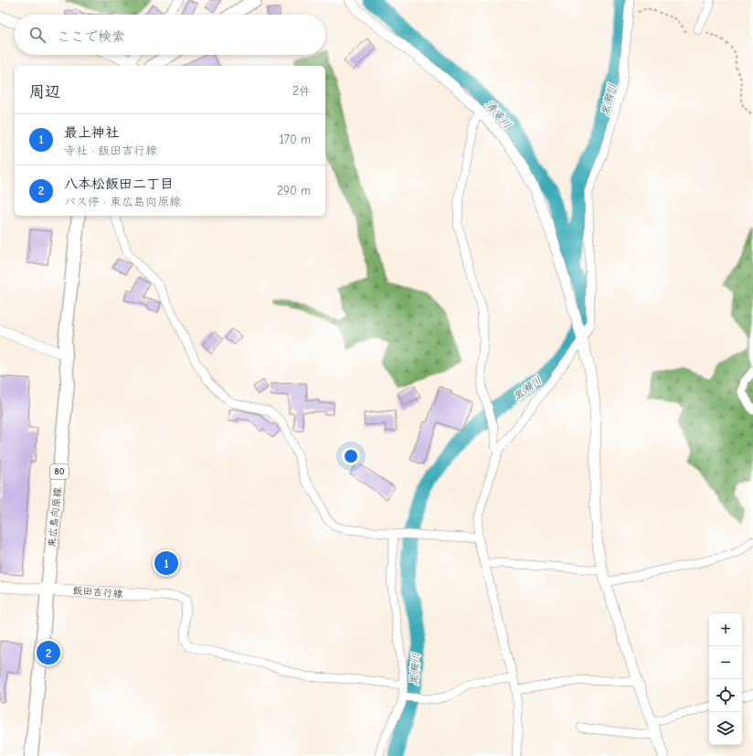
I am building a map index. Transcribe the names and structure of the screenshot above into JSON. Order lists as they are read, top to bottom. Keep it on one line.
{"streets":{"main road":["80","東広島向原線","飯田吉行線"]},"crossings":[["東広島向原線","飯田吉行線"]],"water":["黒瀬川","清滝川"],"page":{"search":"ここで検索","heading":["周辺","2件"],"list":[{"mark":"1","name":"最上神社","note":"寺社 · 飯田吉行線","value":"170 m"},{"mark":"2","name":"八本松飯田二丁目","note":"バス停 · 東広島向原線","value":"290 m"}],"pins":["1","2"],"map_buttons":["+","−"]}}
